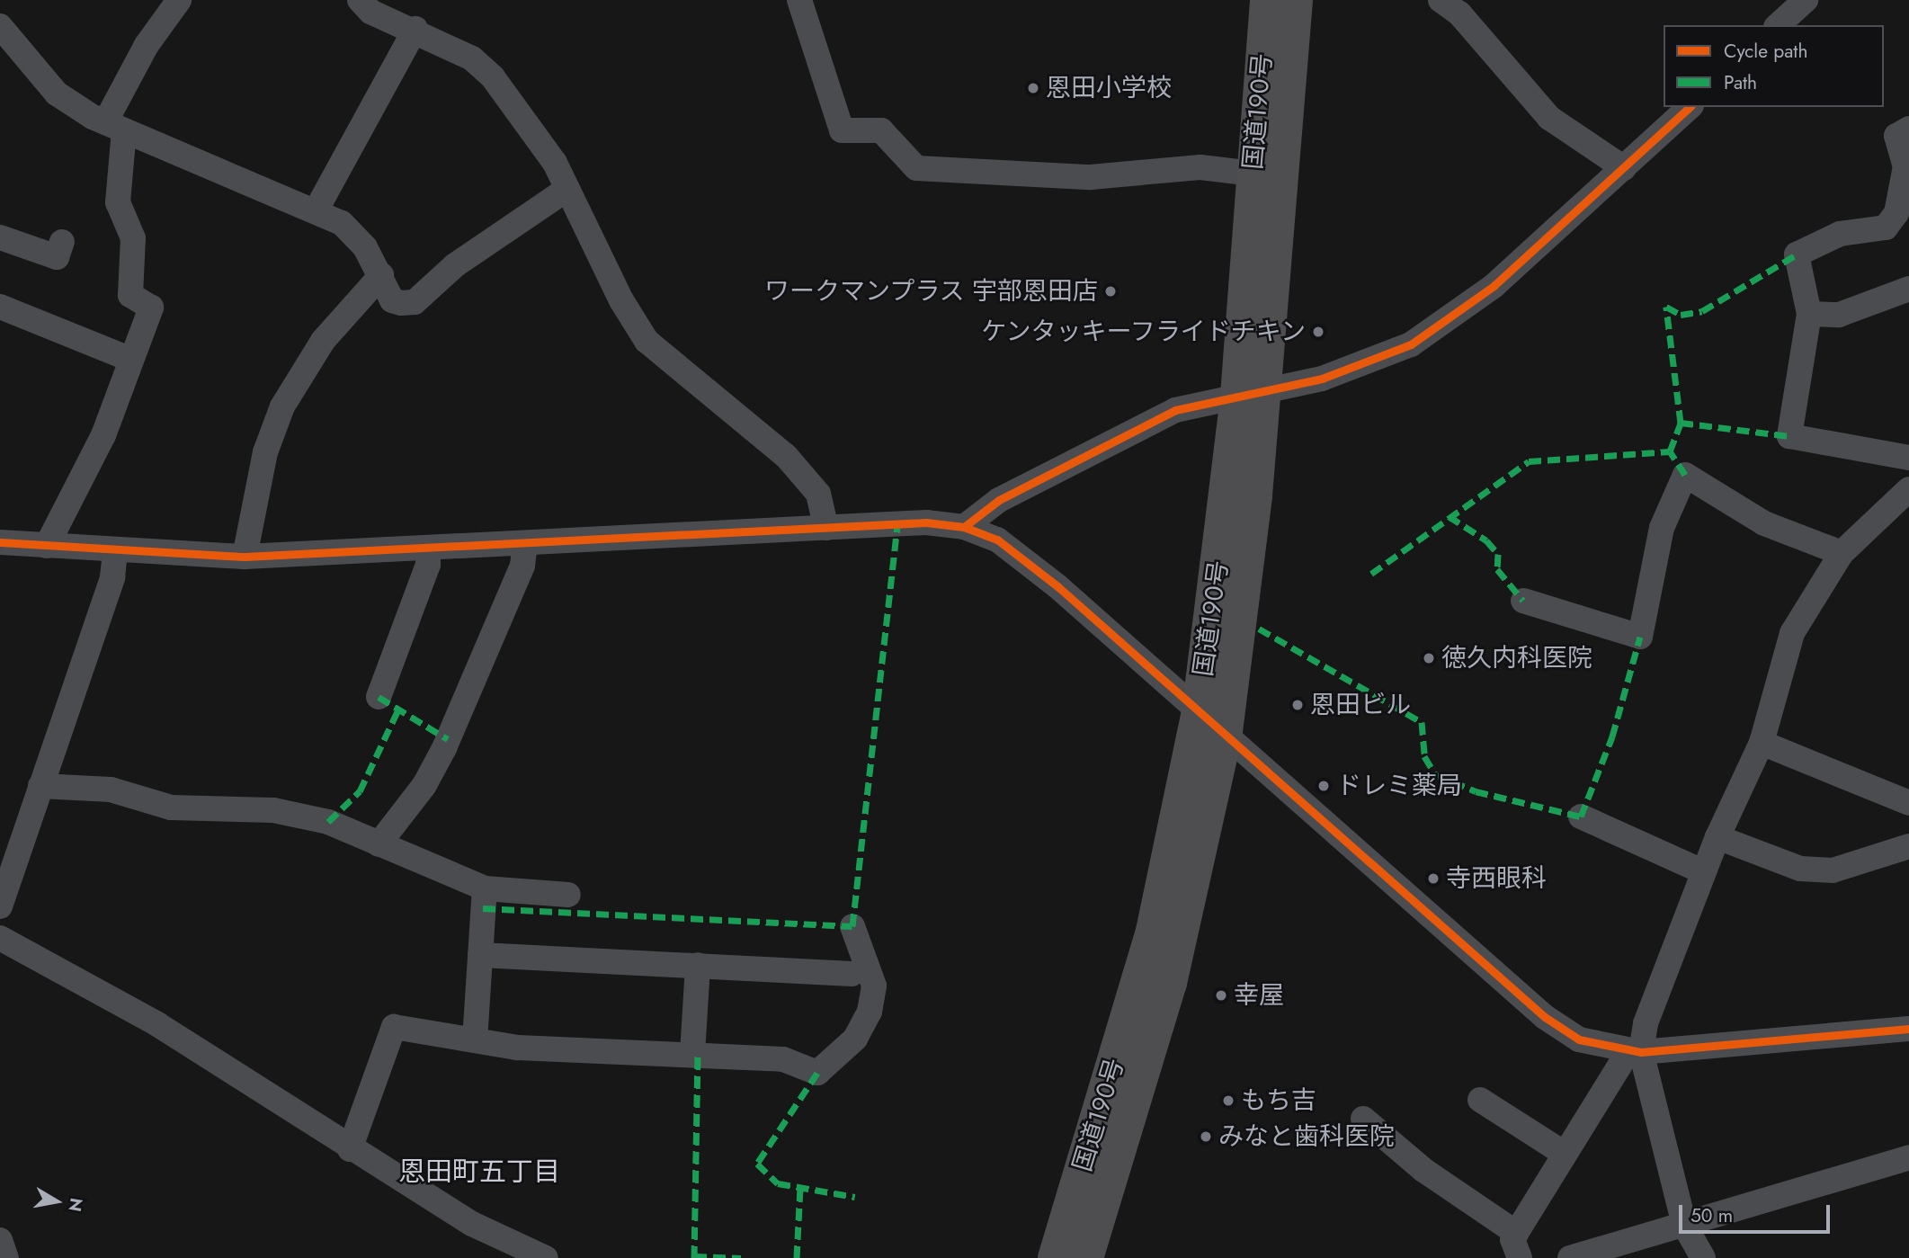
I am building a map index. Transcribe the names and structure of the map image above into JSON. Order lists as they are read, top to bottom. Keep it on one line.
{"streets":{"highway":["国道190号"]},"districts":["恩田町五丁目"],"places":["恩田小学校","ワークマンプラス 宇部恩田店","ケンタッキーフライドチキン","徳久内科医院","恩田ビル","ドレミ薬局","寺西眼科","幸屋","もち吉","みなと歯科医院"],"legend":["Cycle path","Path"],"scale_bar":"50 m","north":"right"}
